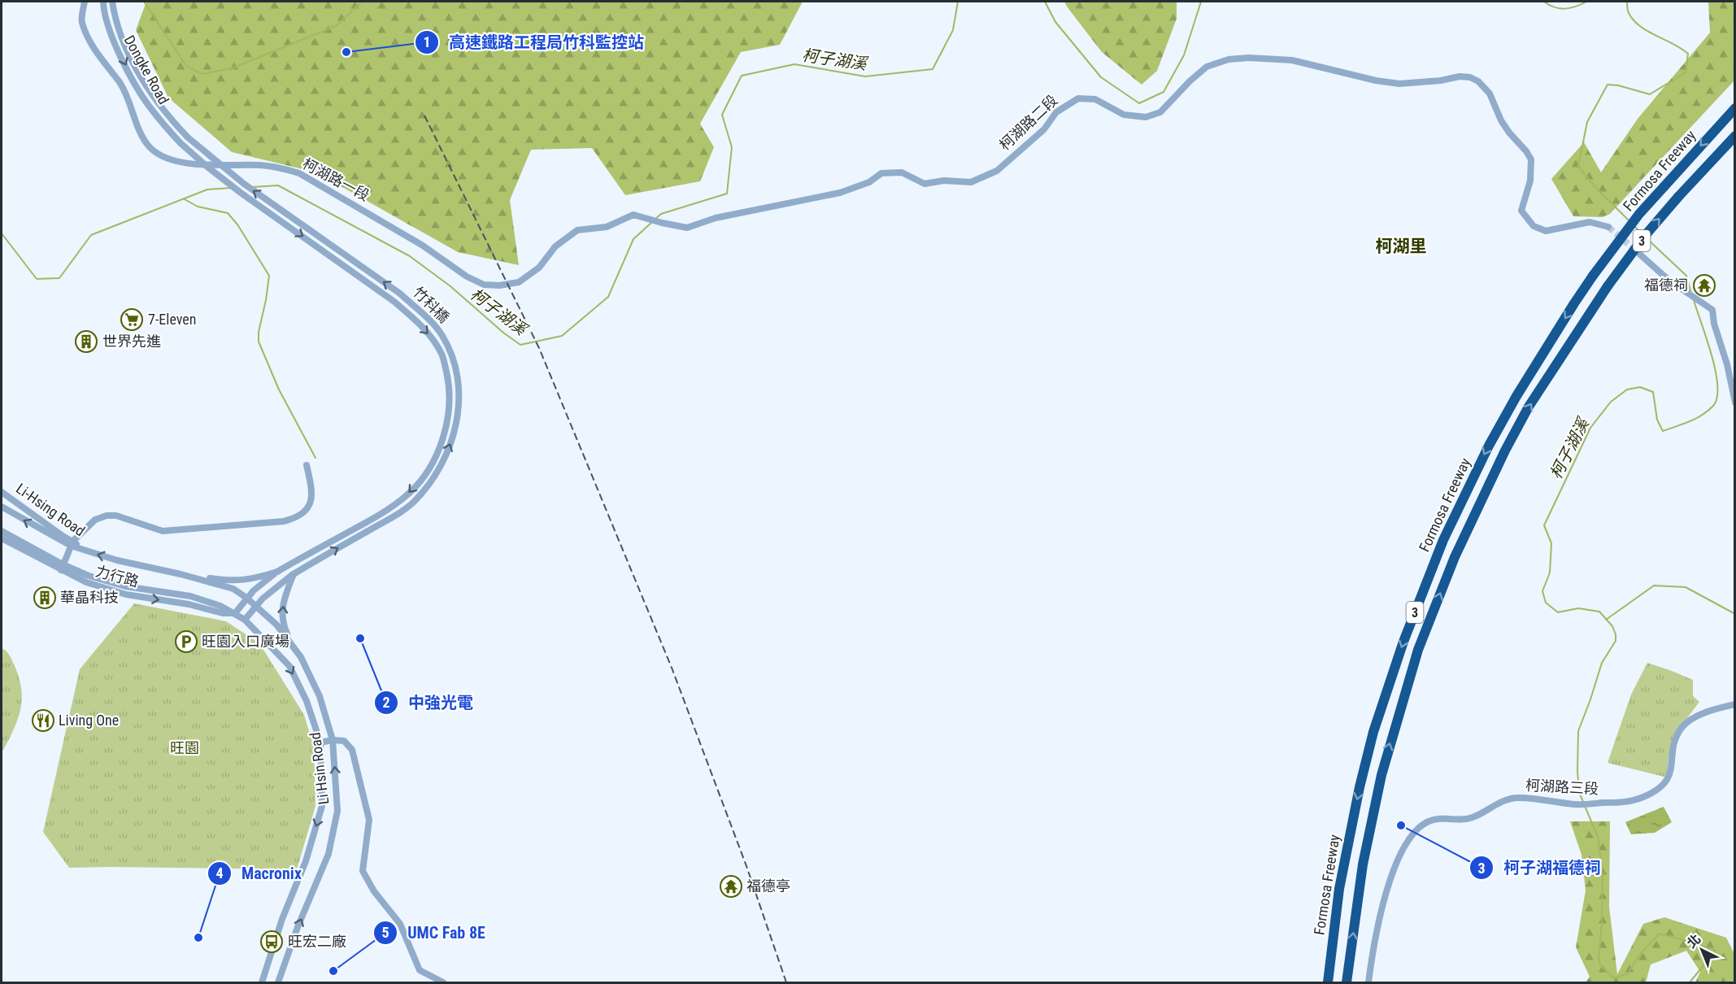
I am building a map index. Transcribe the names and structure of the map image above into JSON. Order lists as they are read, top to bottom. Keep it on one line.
{"streets":{"highway":["Formosa Freeway","3"],"street":["Dongke Road","柯湖路二段","柯湖路一段","竹科橋","Li-Hsing Road","力行路","Li Hsin Road","柯湖路三段"]},"crossings":[["Dongke Road","竹科橋"],["柯湖路二段","柯湖路一段"],["Li-Hsing Road","Li Hsin Road"],["力行路","Li Hsin Road"]],"districts":["柯湖里"],"water":["柯子湖溪"],"parks":["旺園"],"places":{"other":["高速鐵路工程局竹科監控站","中強光電","柯子湖福德祠","Macronix","UMC Fab 8E"],"temple":["福德祠","福德亭"],"supermarket":["7-Eleven"],"building":["世界先進","華晶科技"],"parking":["旺園入口廣場"],"restaurant":["Living One"],"bus stop":["旺宏二廠"]},"north":"top left"}
